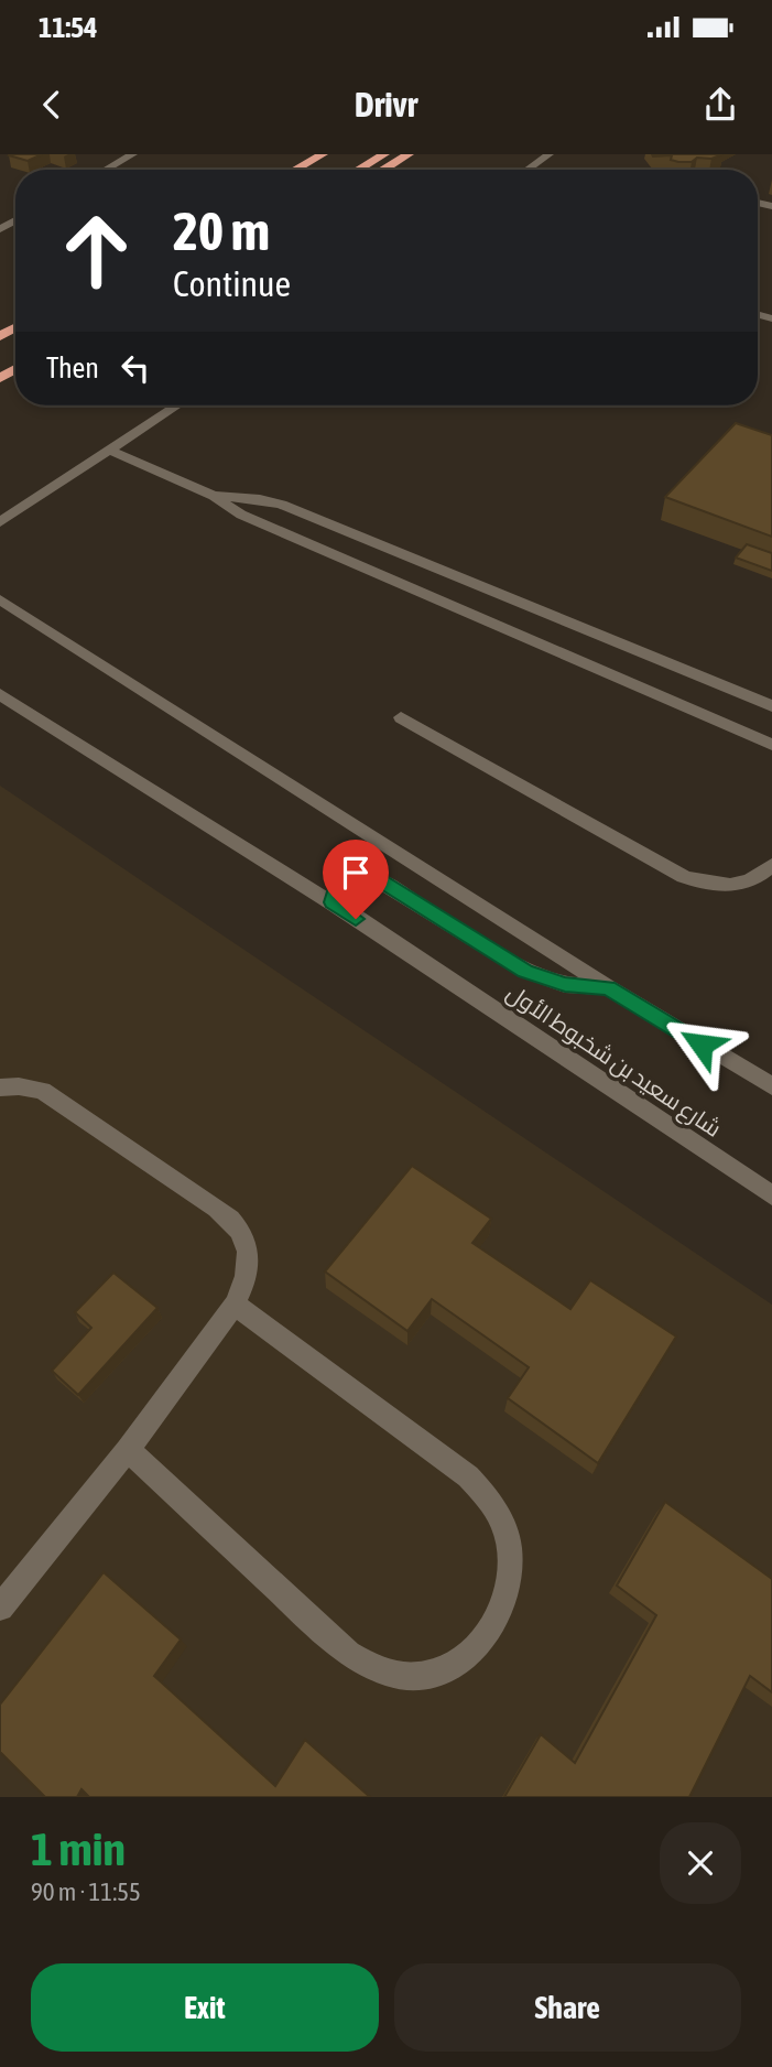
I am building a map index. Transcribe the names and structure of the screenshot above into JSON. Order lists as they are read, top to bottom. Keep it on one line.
{"streets":{"street":["شارع سعيد بن شخبوط الأول"]},"page":{"status":"11:54","header":"Drivr","turn":["20 m","Continue"],"then":"Then","heading":["1 min","90 m · 11:55"],"buttons":["Exit","Share"]}}
